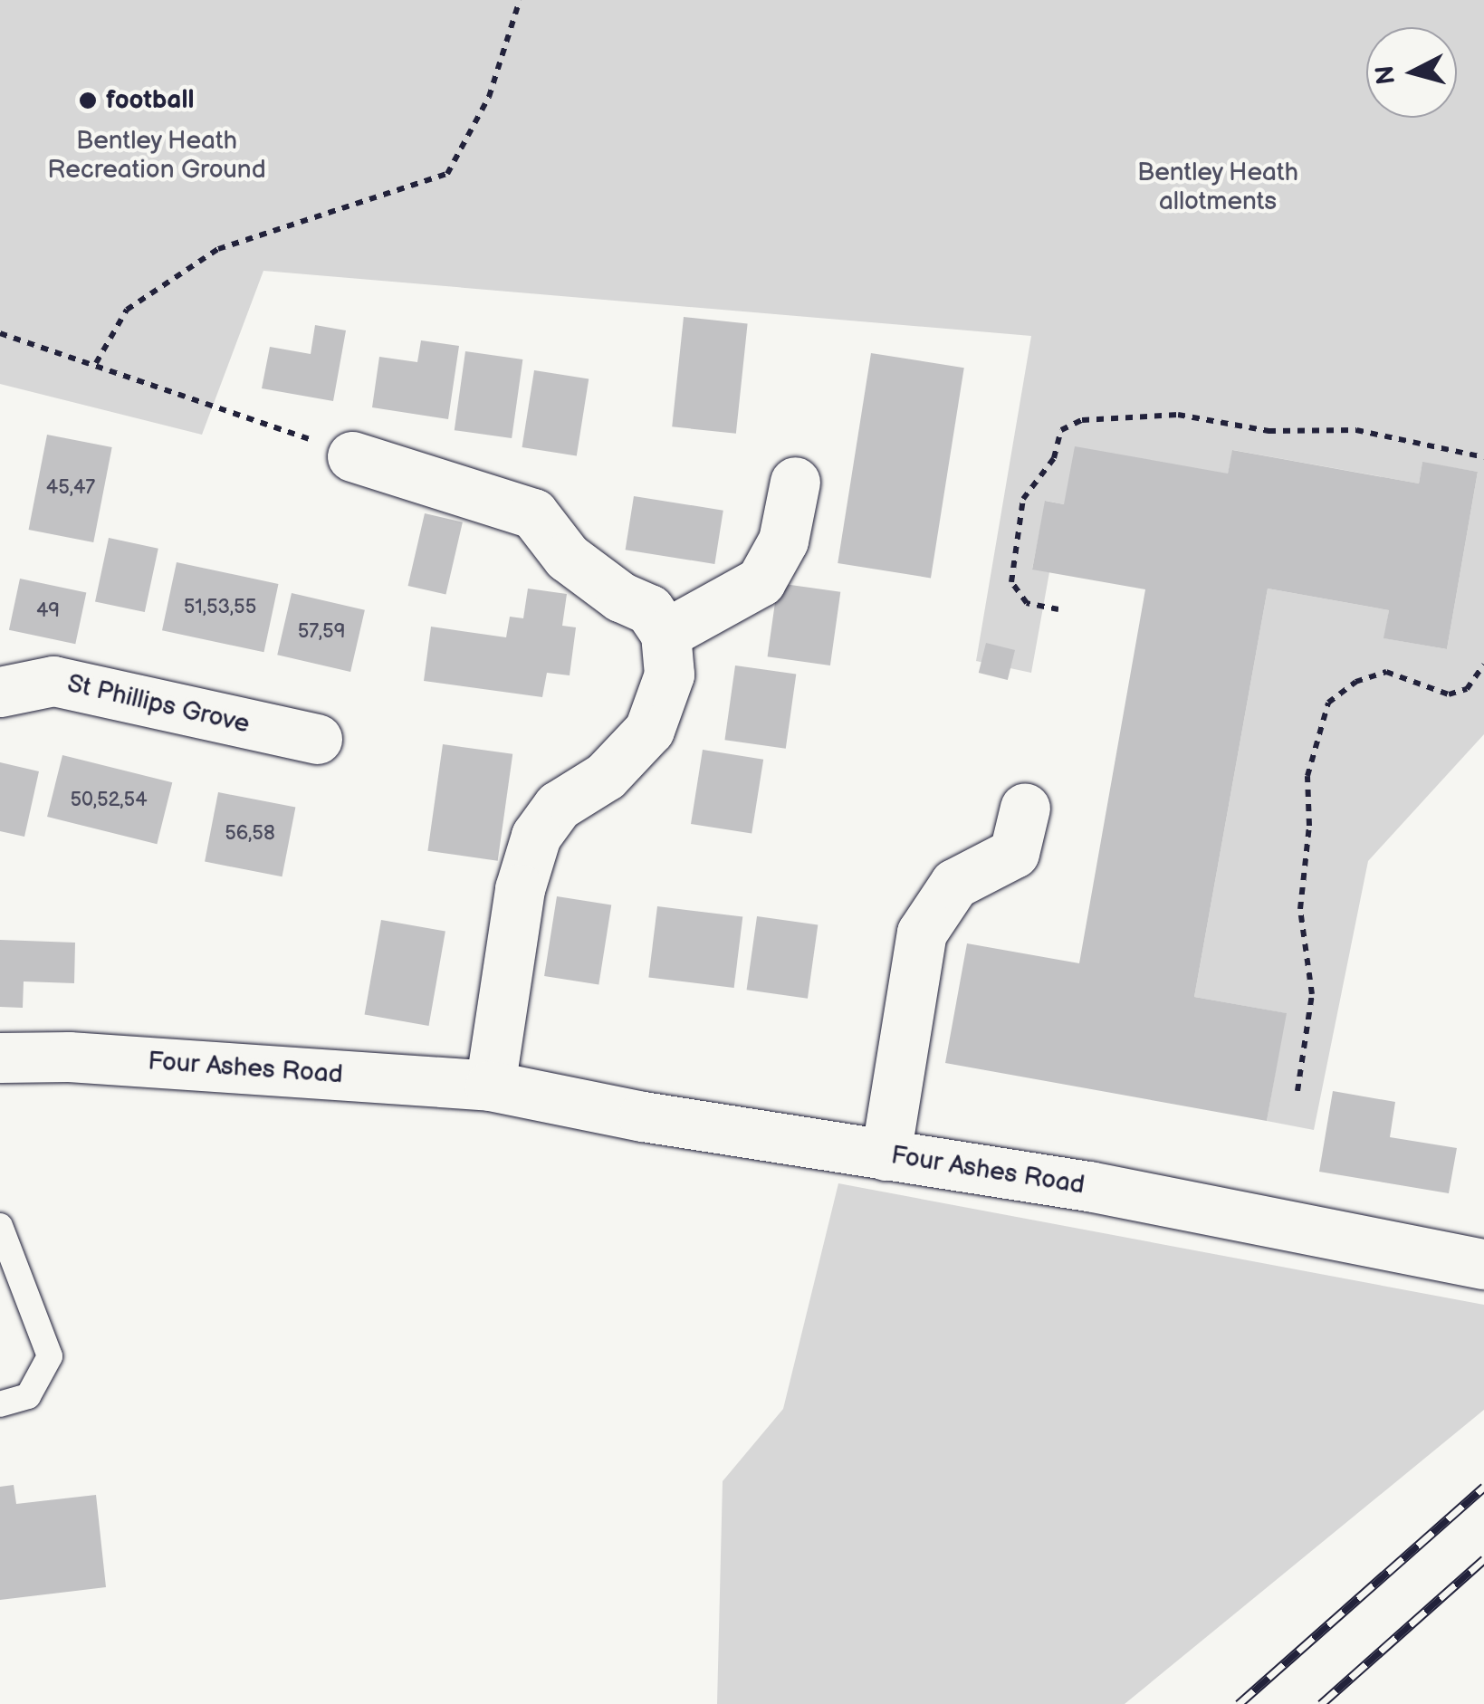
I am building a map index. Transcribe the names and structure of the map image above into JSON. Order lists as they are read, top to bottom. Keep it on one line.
{"streets":{"street":["St Phillips Grove","Four Ashes Road"]},"parks":["Bentley Heath Recreation Ground","Bentley Heath allotments"],"places":["football"],"house_numbers":["45,47","51,53,55","49","57,59","50,52,54","56,58"],"north":"left"}
